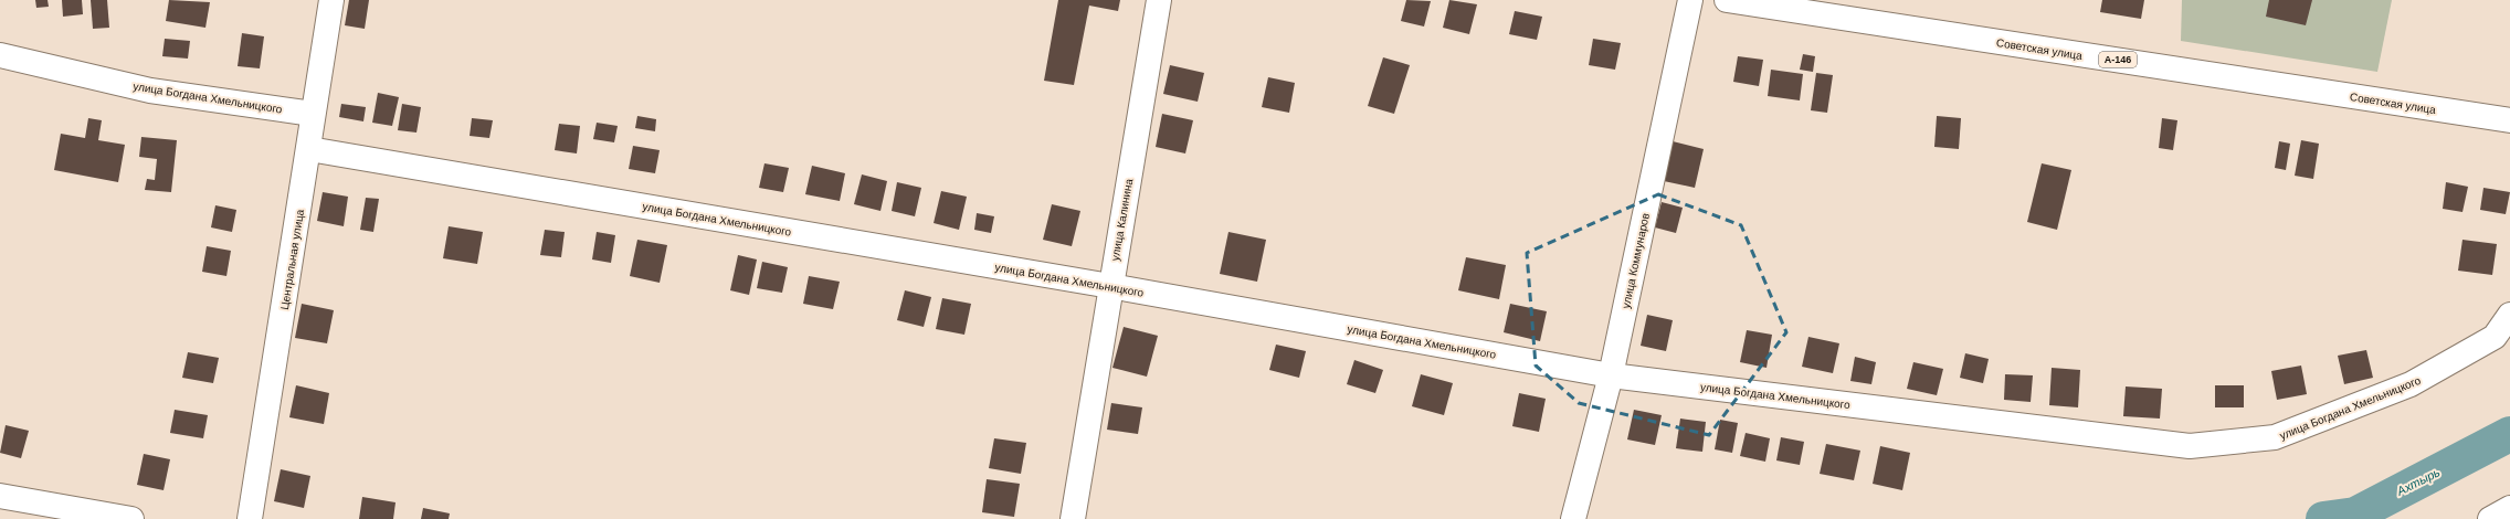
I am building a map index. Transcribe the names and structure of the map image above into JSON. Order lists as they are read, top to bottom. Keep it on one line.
{"streets":{"main road":["Советская улица","А-146","улица Богдана Хмельницкого","улица Калинина","Центральная улица","улица Коммунаров"]},"crossings":[["улица Богдана Хмельницкого","улица Калинина"],["улица Богдана Хмельницкого","Центральная улица"],["улица Богдана Хмельницкого","улица Коммунаров"]],"water":["Ахтырь"]}
